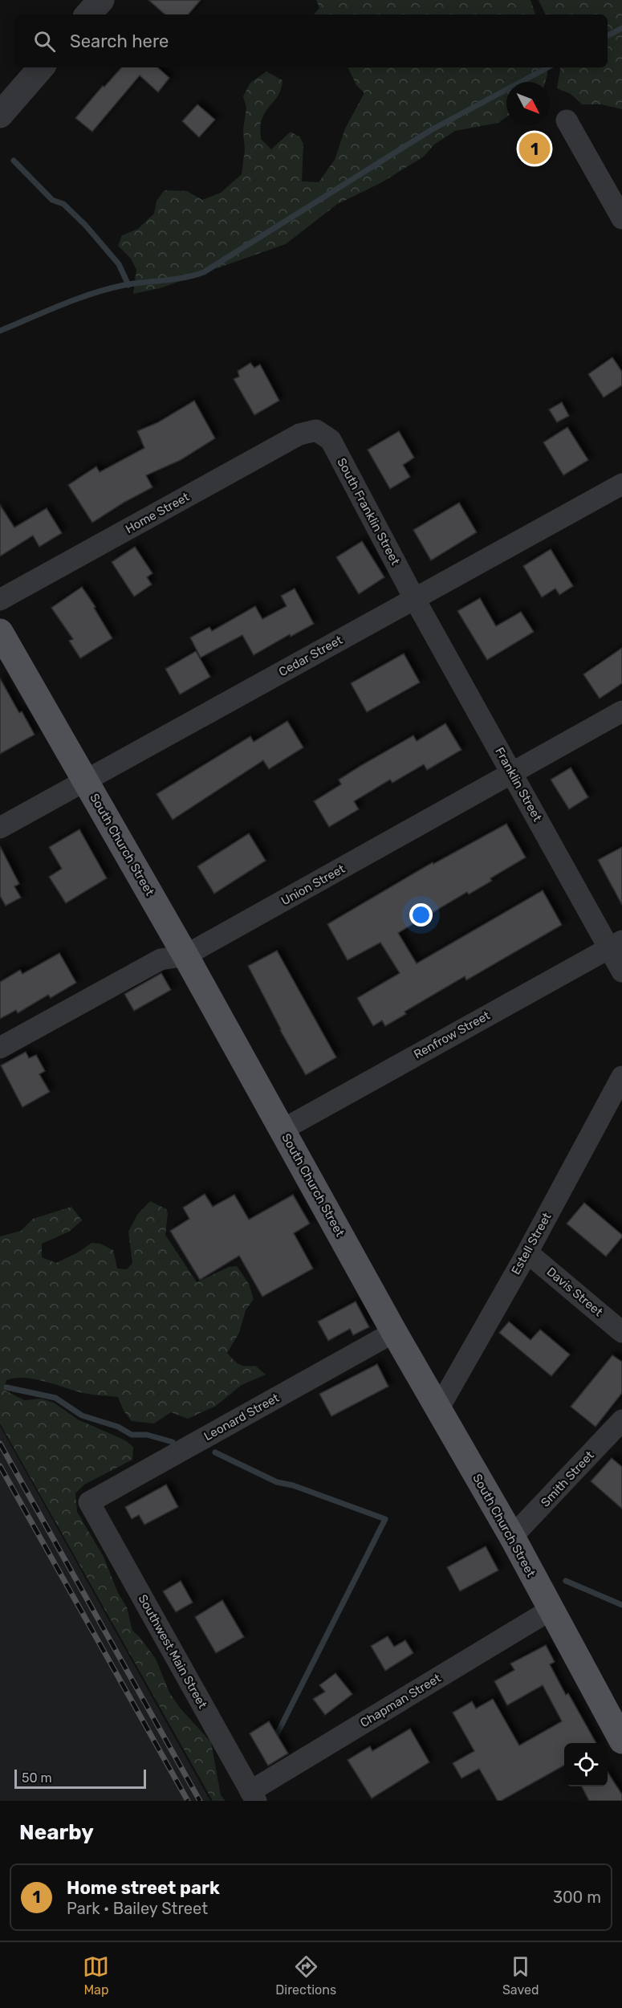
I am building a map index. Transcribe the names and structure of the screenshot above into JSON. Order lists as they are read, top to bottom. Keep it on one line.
{"streets":{"main road":["South Church Street"],"street":["South Franklin Street","Home Street","Cedar Street","Franklin Street","Union Street","Renfrow Street","Estell Street","Davis Street","Leonard Street","Smith Street","Southwest Main Street","Chapman Street"]},"crossings":[["South Franklin Street","Home Street"],["South Franklin Street","Cedar Street"],["South Franklin Street","Franklin Street"],["Cedar Street","Franklin Street"],["Cedar Street","South Church Street"],["Franklin Street","Union Street"],["Franklin Street","Renfrow Street"],["South Church Street","Union Street"],["South Church Street","Renfrow Street"],["South Church Street","Estell Street"],["South Church Street","Leonard Street"],["South Church Street","Smith Street"],["South Church Street","Chapman Street"],["Estell Street","Davis Street"],["Leonard Street","Southwest Main Street"],["Southwest Main Street","Chapman Street"]],"scale_bar":"50 m","north":"bottom right","page":{"search":"Search here","pins":"1","scale":"50 m","heading":"Nearby","list":[{"mark":"1","name":"Home street park","note":"Park · Bailey Street","value":"300 m"}],"nav":["Map","Directions","Saved"]}}
